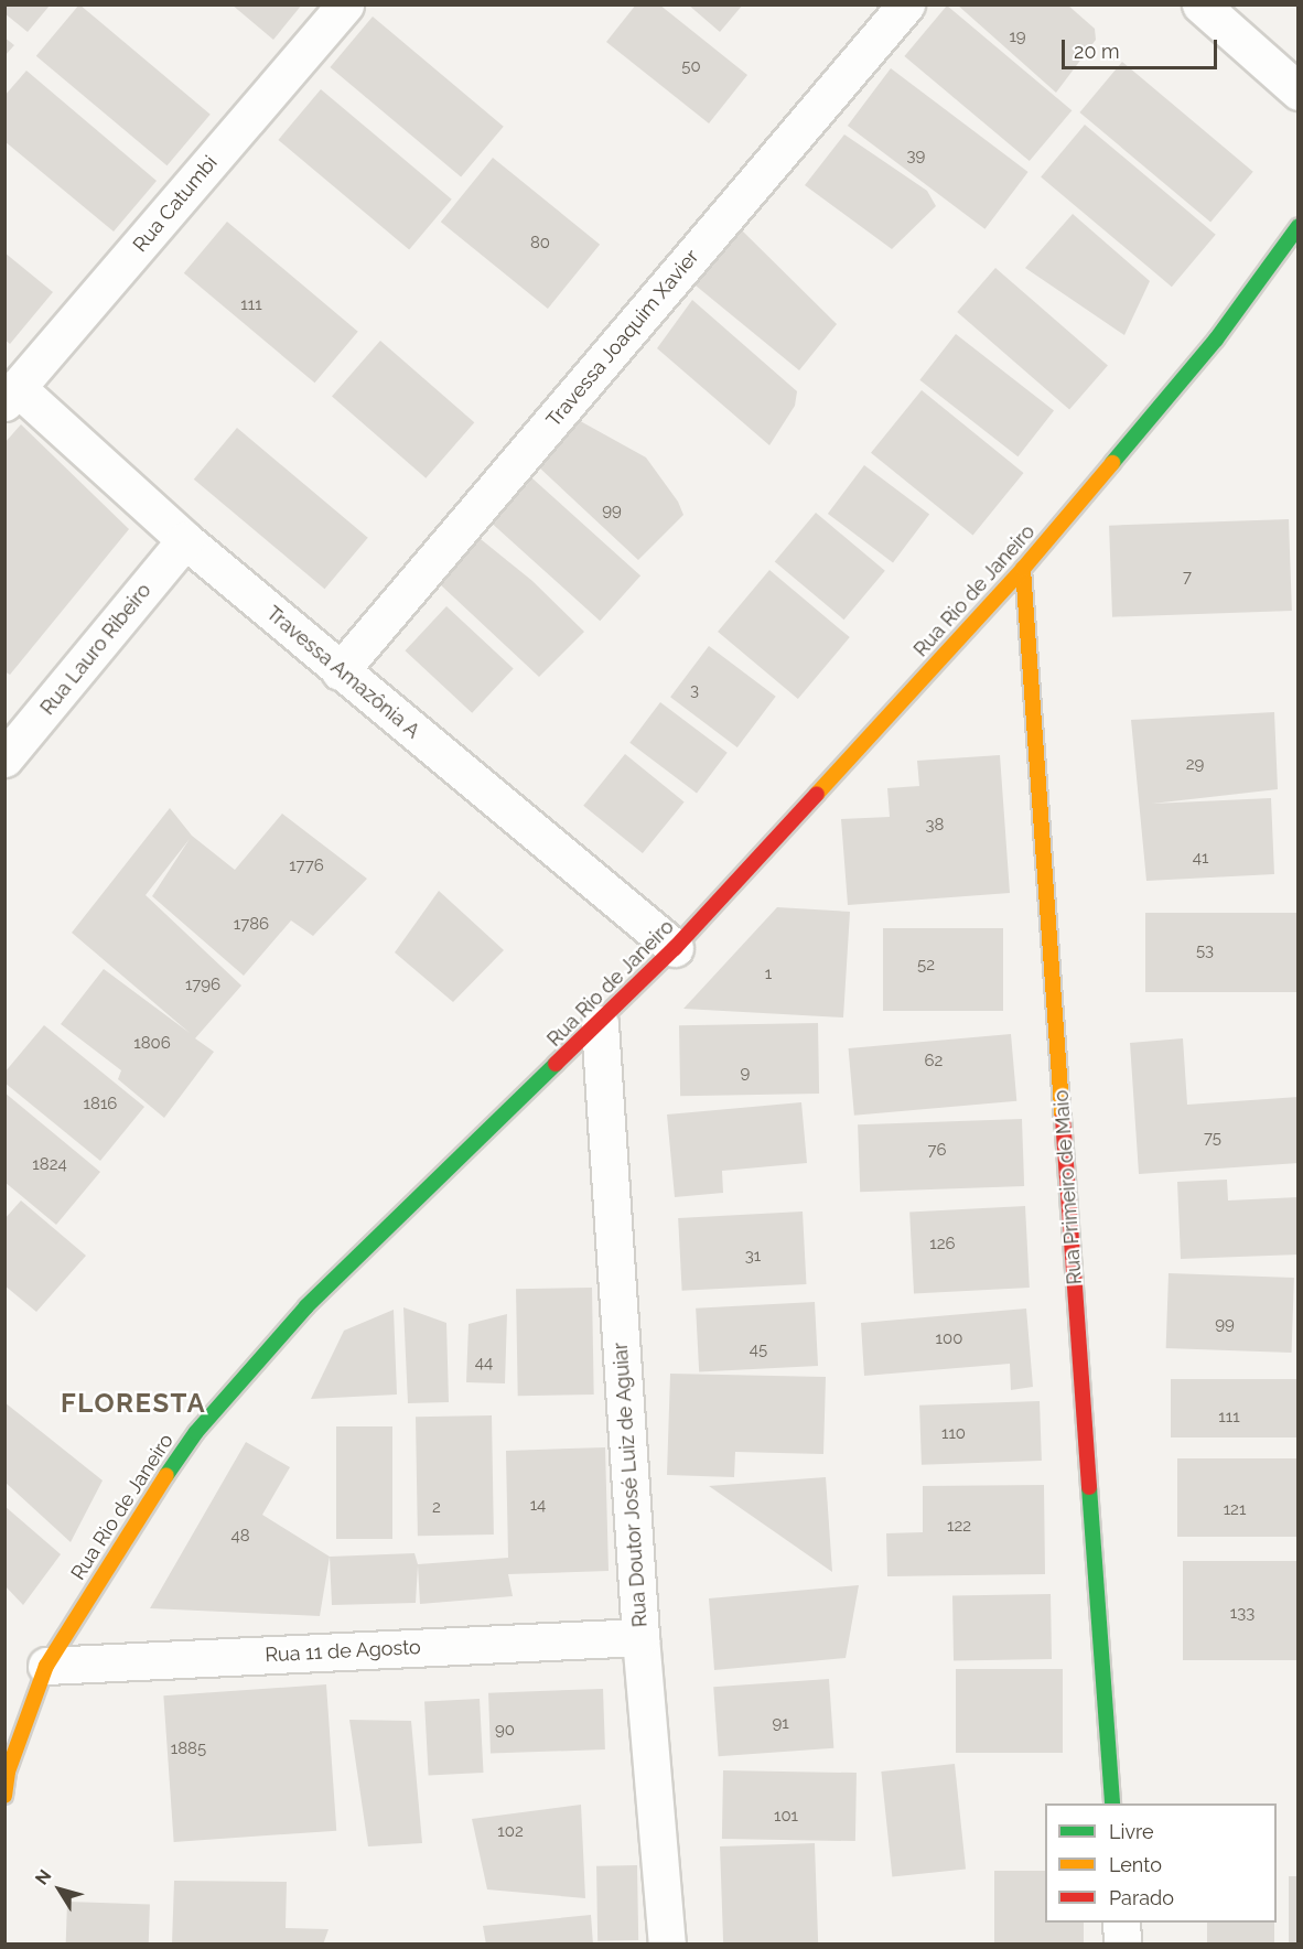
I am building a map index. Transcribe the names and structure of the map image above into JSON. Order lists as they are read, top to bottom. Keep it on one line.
{"streets":{"main road":["Rua Rio de Janeiro","Rua Primeiro de Maio"],"street":["Rua Catumbi","Travessa Joaquim Xavier","Rua Lauro Ribeiro","Travessa Amazônia A","Rua Doutor José Luiz de Aguiar","Rua 11 de Agosto"]},"crossings":[["Rua Catumbi","Travessa Amazônia A"],["Travessa Joaquim Xavier","Travessa Amazônia A"],["Rua Rio de Janeiro","Travessa Amazônia A"],["Rua Rio de Janeiro","Rua Primeiro de Maio"],["Rua Rio de Janeiro","Rua Doutor José Luiz de Aguiar"],["Rua Rio de Janeiro","Rua 11 de Agosto"],["Rua Lauro Ribeiro","Travessa Amazônia A"],["Rua Doutor José Luiz de Aguiar","Rua 11 de Agosto"]],"districts":["FLORESTA"],"house_numbers":["19","50","39","80","111","99","7","3","29","38","41","1776","1786","53","52","1","1796","1806","62","9","1816","75","76","1824","126","31","99","100","45","44","111","110","14","2","121","122","48","133","91","90","1885","101","102"],"legend":["Livre","Lento","Parado"],"scale_bar":"20 m","north":"top left"}
